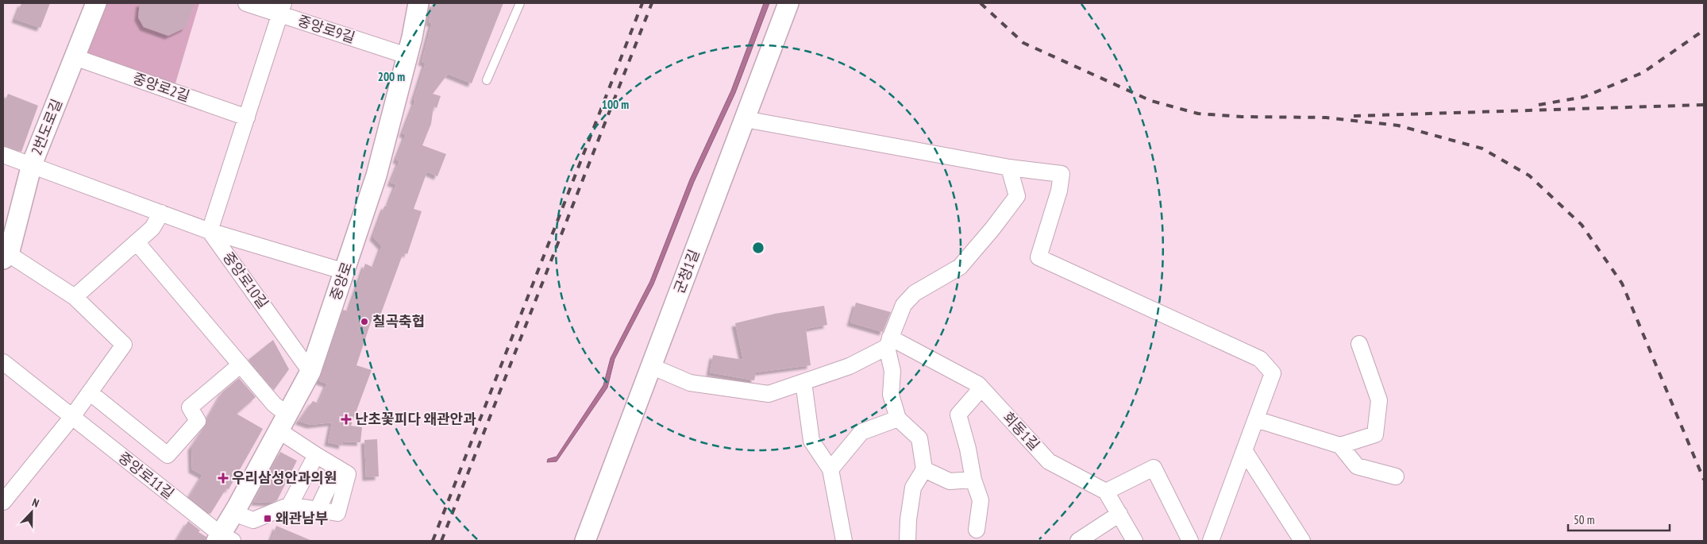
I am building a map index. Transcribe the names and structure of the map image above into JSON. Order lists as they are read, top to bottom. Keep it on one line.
{"streets":{"street":["중앙로9길","중앙로2길","2번도로길","군청1길","중앙로10길","중앙로","회동1길","중앙로11길"]},"crossings":[["중앙로9길","중앙로"],["중앙로2길","2번도로길"],["중앙로10길","중앙로"],["중앙로","중앙로11길"]],"places":{"other":["칠곡축협"],"health":["난초꽃피다 왜관안과","우리삼성안과의원"],"transit":["왜관남부"]},"scale_bar":"50 m","north":"top","rings":["200 m","100 m"]}
